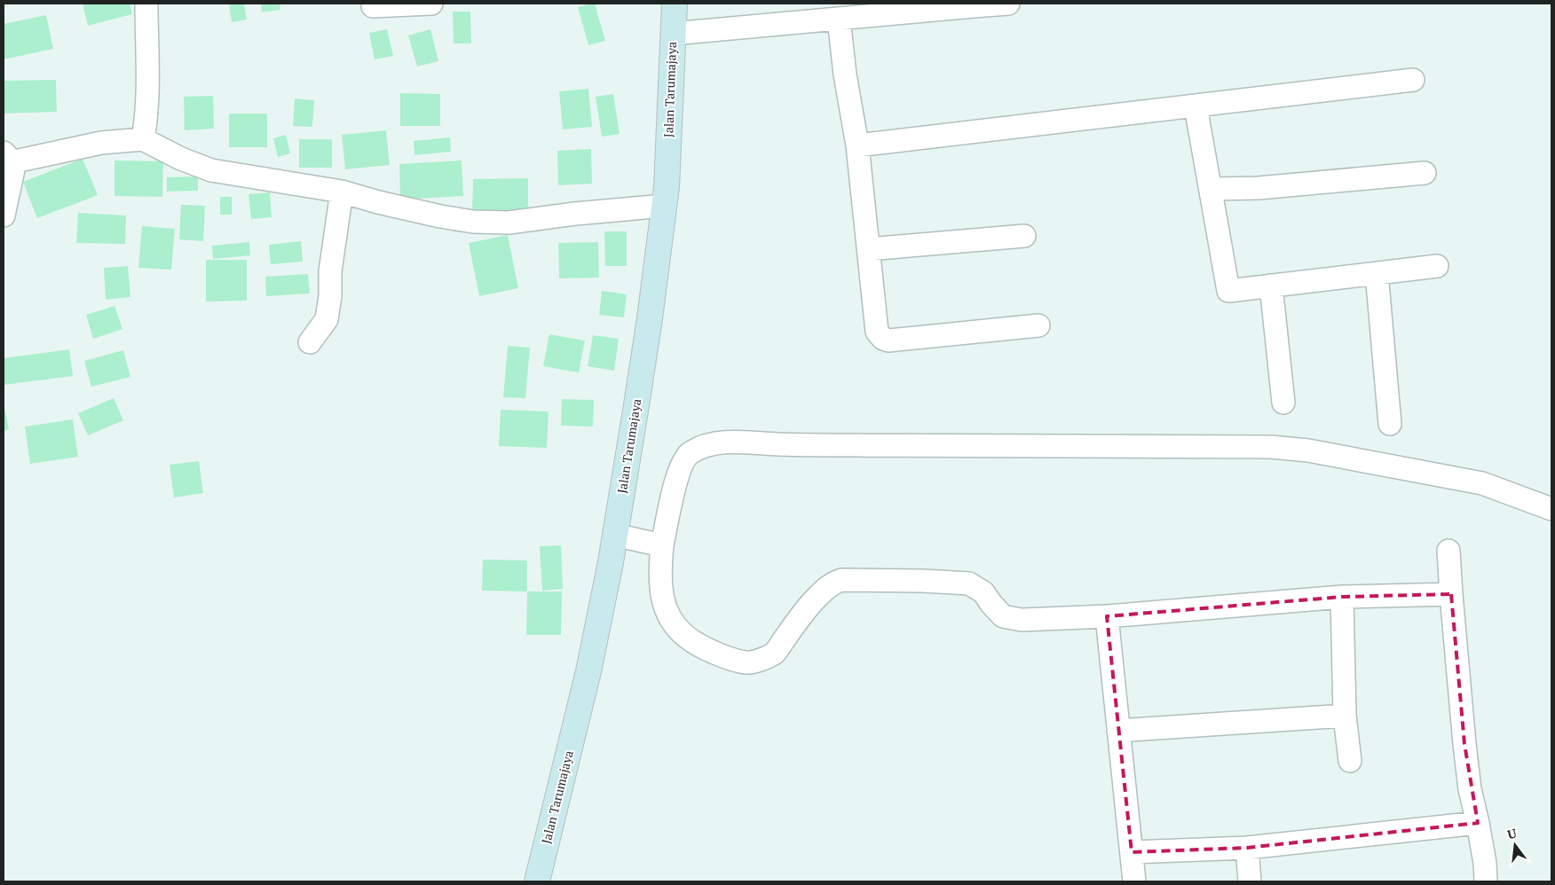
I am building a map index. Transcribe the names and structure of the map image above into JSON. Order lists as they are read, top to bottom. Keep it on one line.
{"streets":{"street":["Jalan Tarumajaya"]},"north":"top"}
